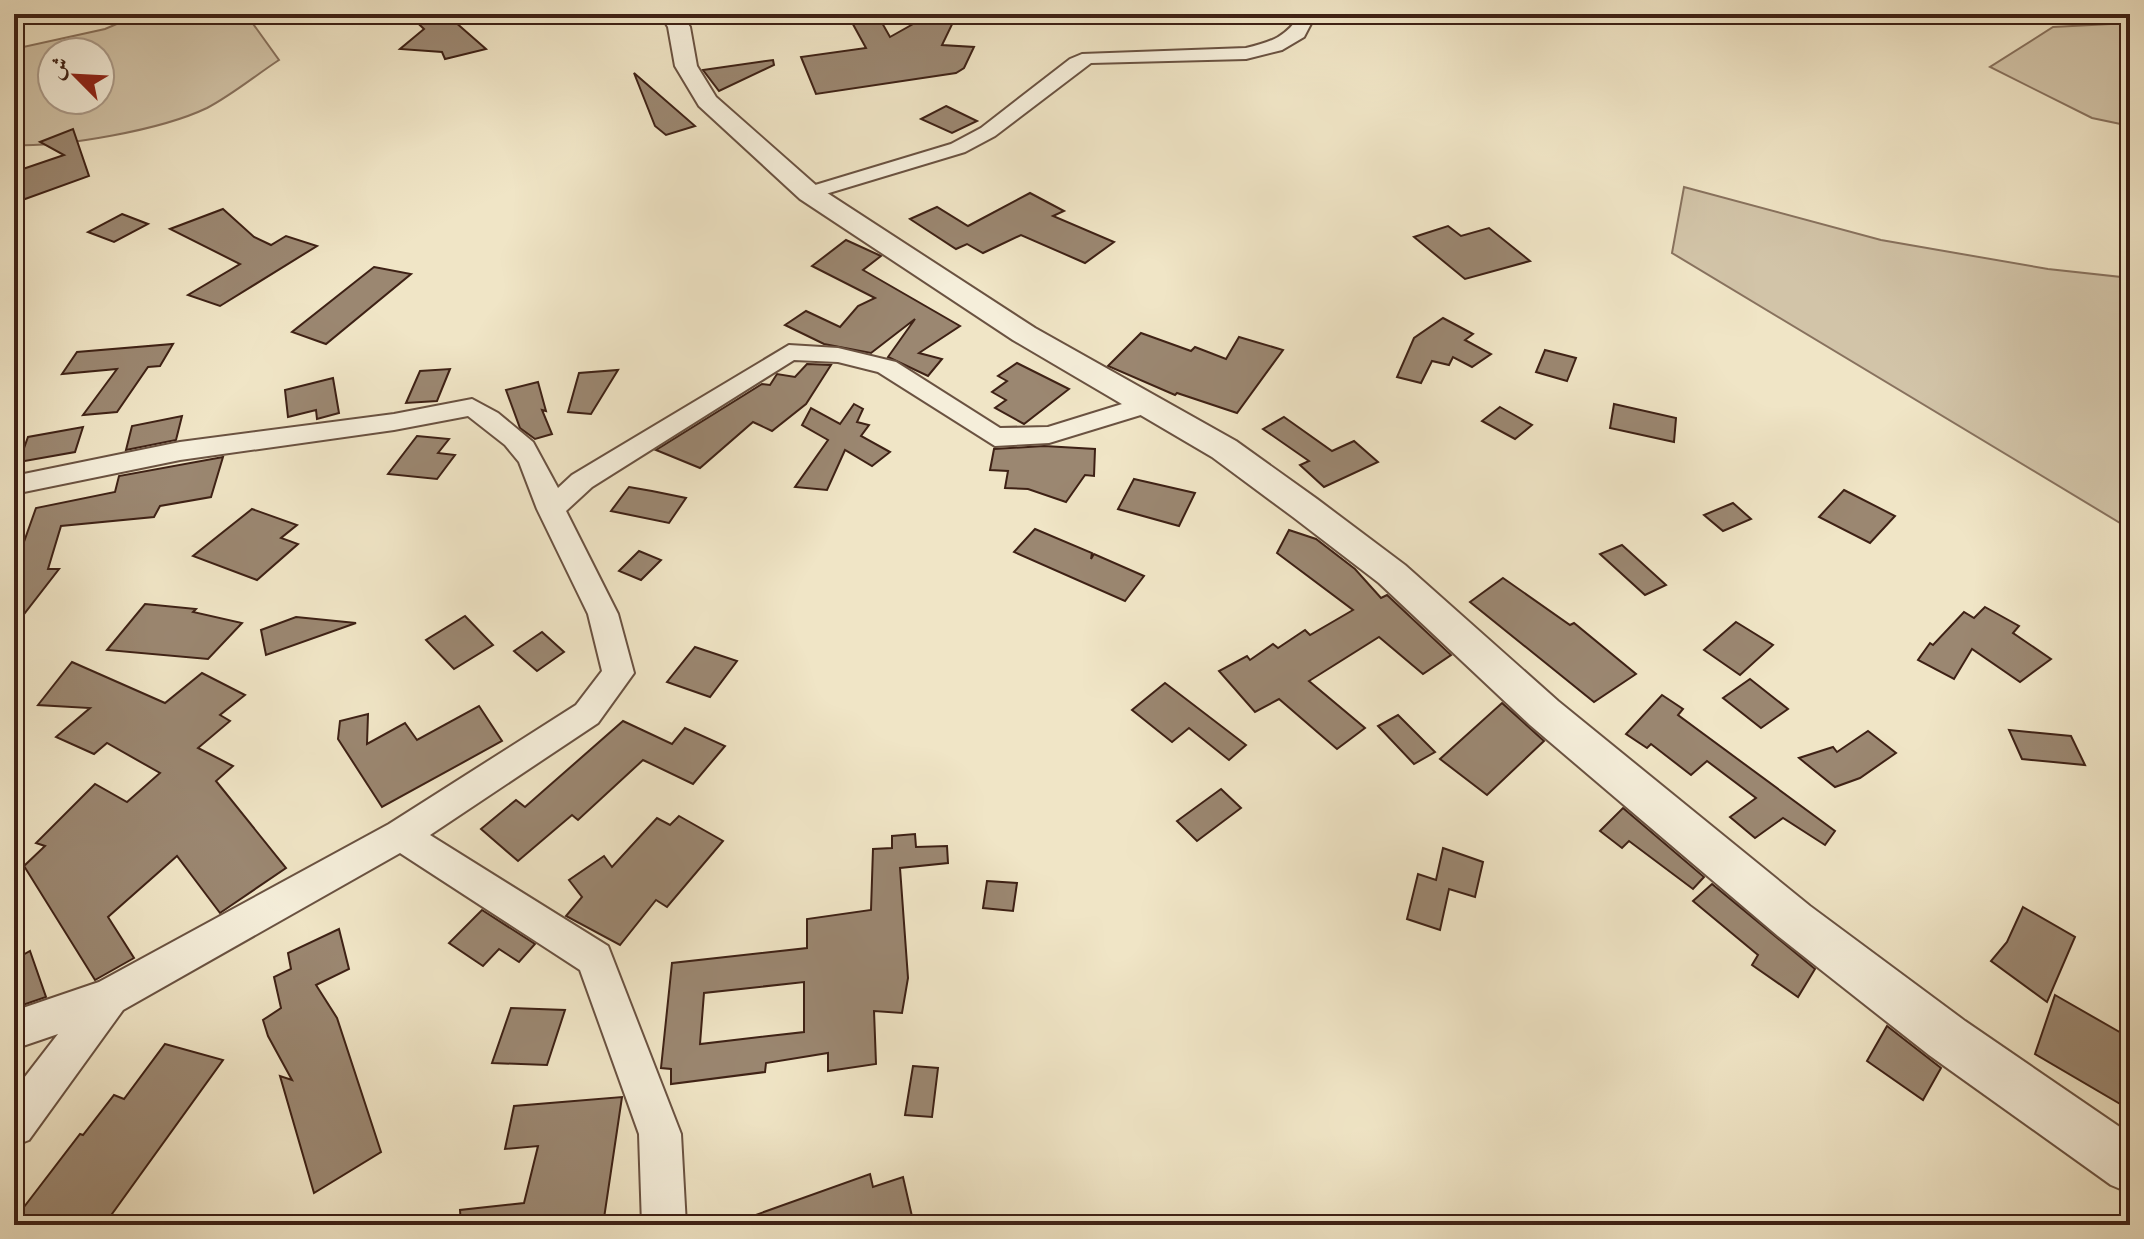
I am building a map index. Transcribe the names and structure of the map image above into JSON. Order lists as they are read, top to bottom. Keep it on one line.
{"north":"top left"}
